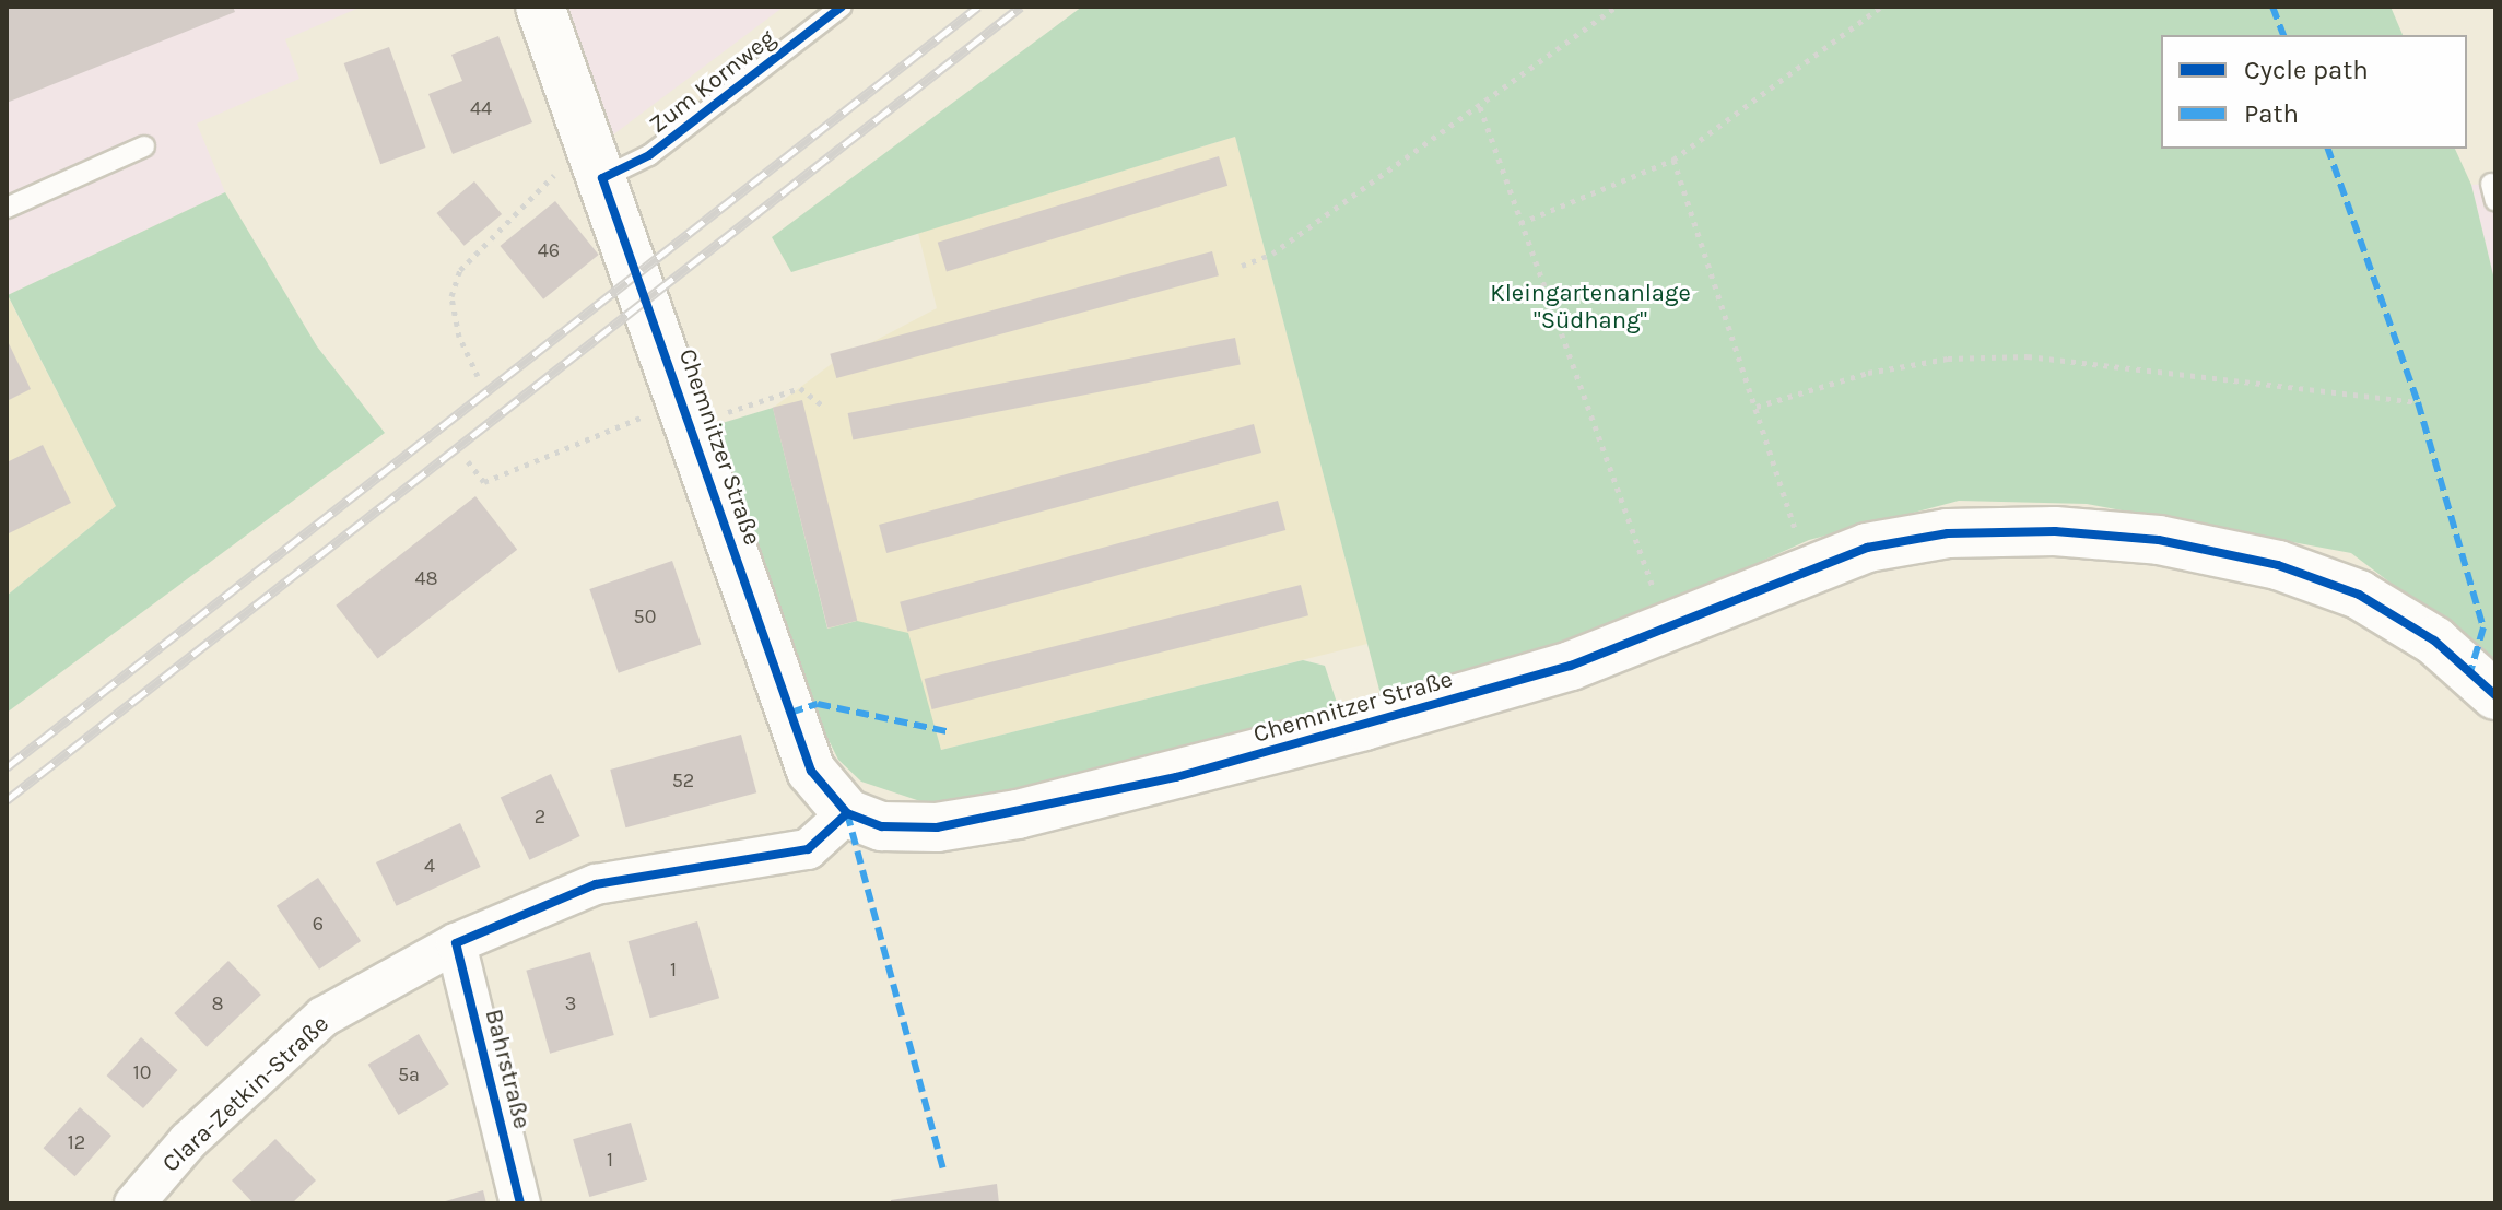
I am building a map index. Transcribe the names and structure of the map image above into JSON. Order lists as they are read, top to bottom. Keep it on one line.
{"streets":{"street":["Chemnitzer Straße","Bahrstraße","Clara-Zetkin-Straße"],"lane":["Zum Kornweg"]},"crossings":[["Zum Kornweg","Chemnitzer Straße"],["Chemnitzer Straße","Clara-Zetkin-Straße"],["Bahrstraße","Clara-Zetkin-Straße"]],"parks":["Kleingartenanlage \"Südhang\""],"house_numbers":["44","46","48","50","52","2","4","6","1","8","3","10","5a","12","1"],"legend":["Cycle path","Path"]}
